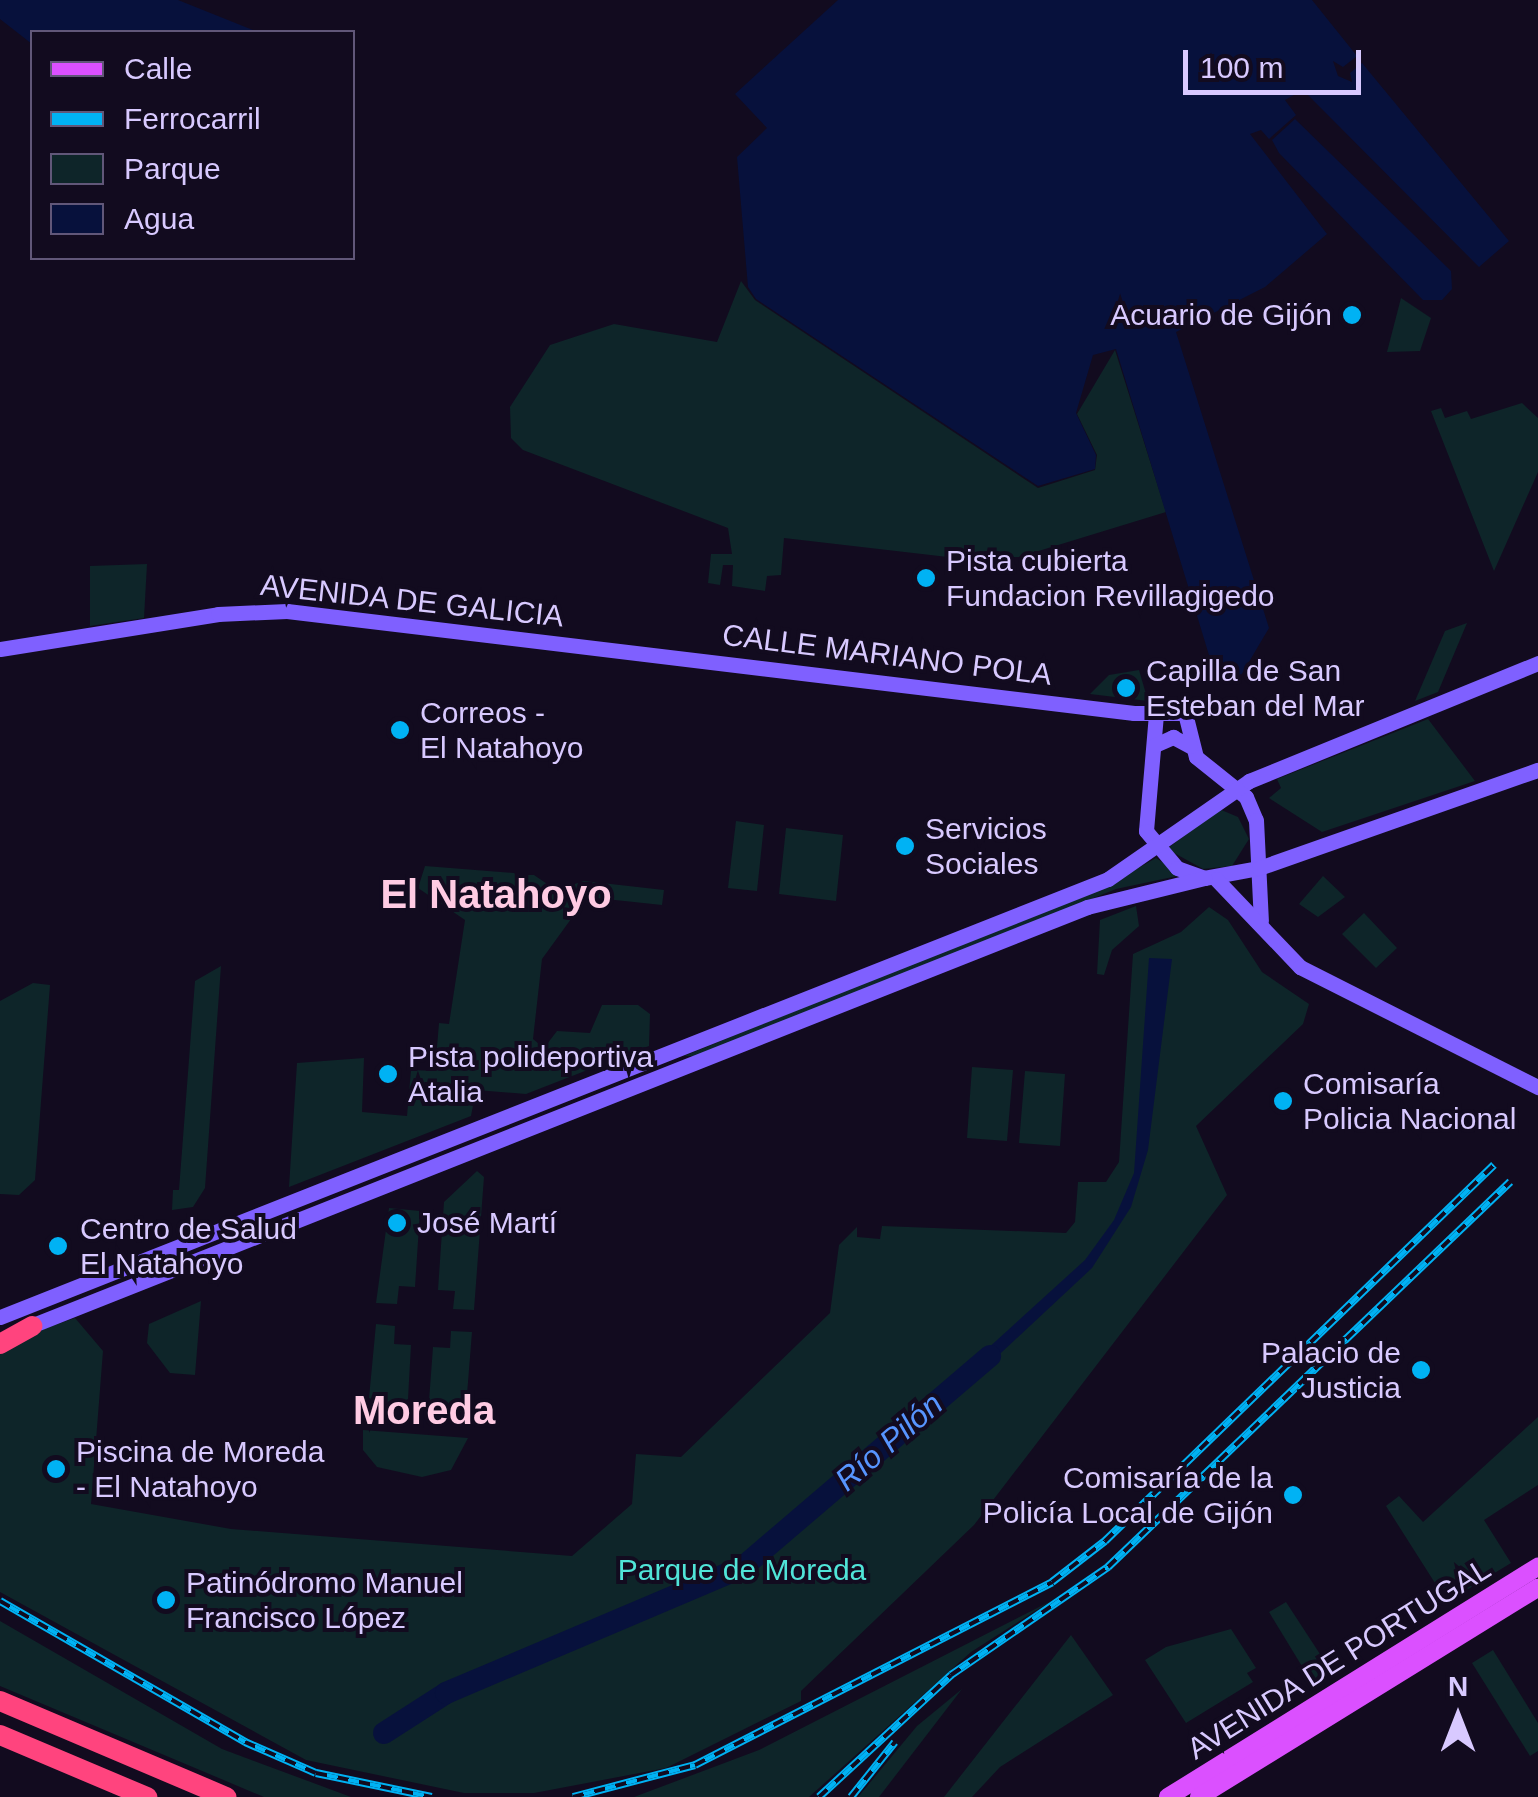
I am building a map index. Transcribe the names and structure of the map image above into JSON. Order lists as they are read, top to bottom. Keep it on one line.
{"streets":{"main road":["AVENIDA DE GALICIA","CALLE MARIANO POLA","AVENIDA DE PORTUGAL"]},"crossings":[["AVENIDA DE GALICIA","CALLE MARIANO POLA"]],"districts":["El Natahoyo","Moreda"],"water":["Río Pilón"],"parks":["Parque de Moreda"],"places":["Acuario de Gijón","Pista cubierta Fundacion Revillagigedo","Capilla de San Esteban del Mar","Correos - El Natahoyo","Servicios Sociales","Pista polideportiva Atalia","Comisaría Policia Nacional","José Martí","Centro de Salud El Natahoyo","Palacio de Justicia","Piscina de Moreda - El Natahoyo","Comisaría de la Policía Local de Gijón","Patinódromo Manuel Francisco López"],"legend":["Calle","Ferrocarril","Parque","Agua"],"scale_bar":"100 m","north":"top"}
